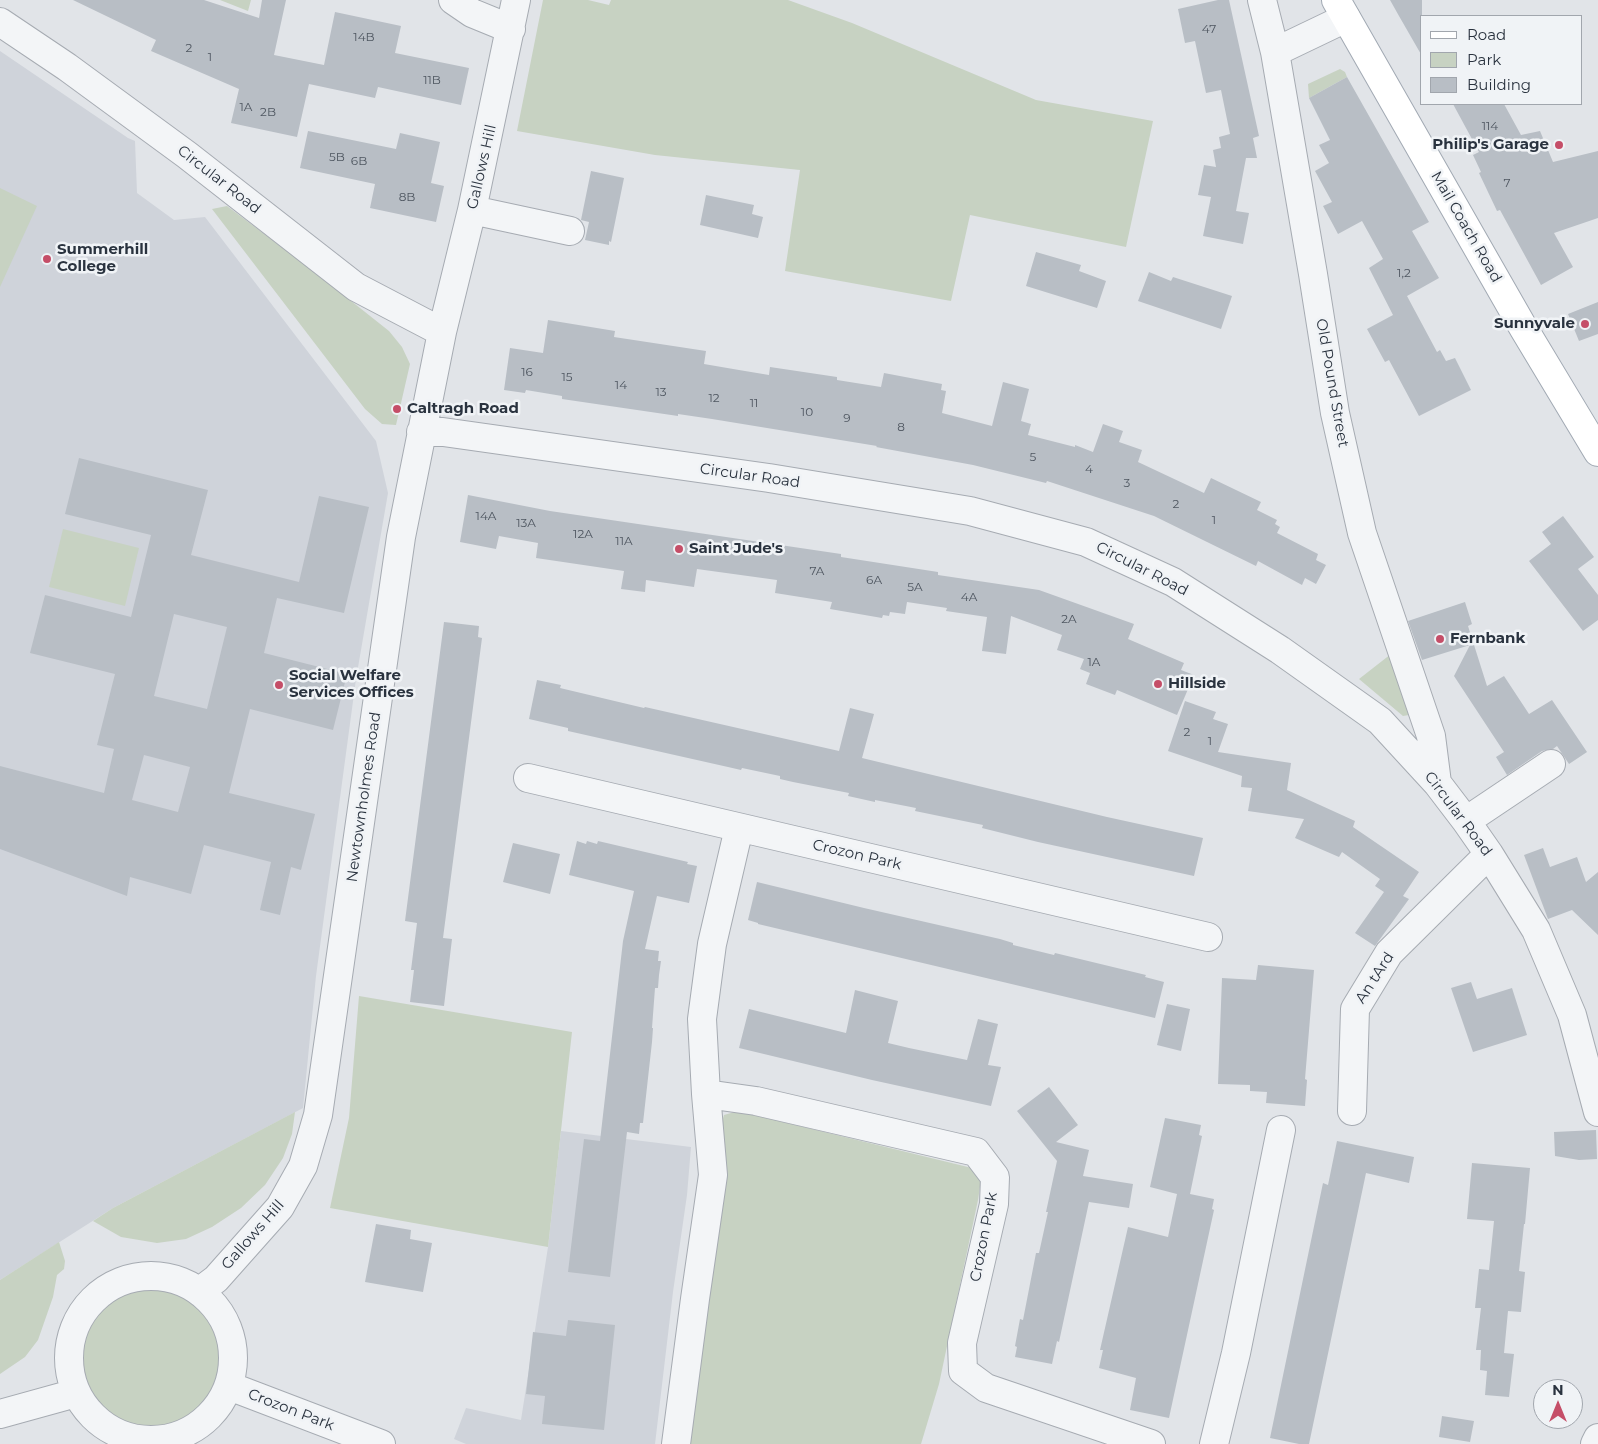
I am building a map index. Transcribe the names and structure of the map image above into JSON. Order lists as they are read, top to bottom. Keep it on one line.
{"streets":{"main road":["Mail Coach Road"],"street":["Gallows Hill","Circular Road","Old Pound Street","Newtownholmes Road","Crozon Park","An tArd"]},"crossings":[["Gallows Hill","Circular Road"],["Gallows Hill","Newtownholmes Road"],["Gallows Hill","Crozon Park"],["Circular Road","Old Pound Street"],["Circular Road","Newtownholmes Road"],["Circular Road","An tArd"]],"places":["Philip's Garage","Summerhill College","Sunnyvale","Caltragh Road","Saint Jude's","Fernbank","Hillside","Social Welfare Services Offices"],"house_numbers":["47","14B","2","1","11B","1A","2B","114","5B","6B","7","8B","1,2","16","15","14","13","12","11","10","9","8","5","4","3","2","14A","1","13A","12A","11A","7A","6A","5A","4A","2A","1A","2","1"],"legend":["Road","Park","Building"],"north":"top"}
